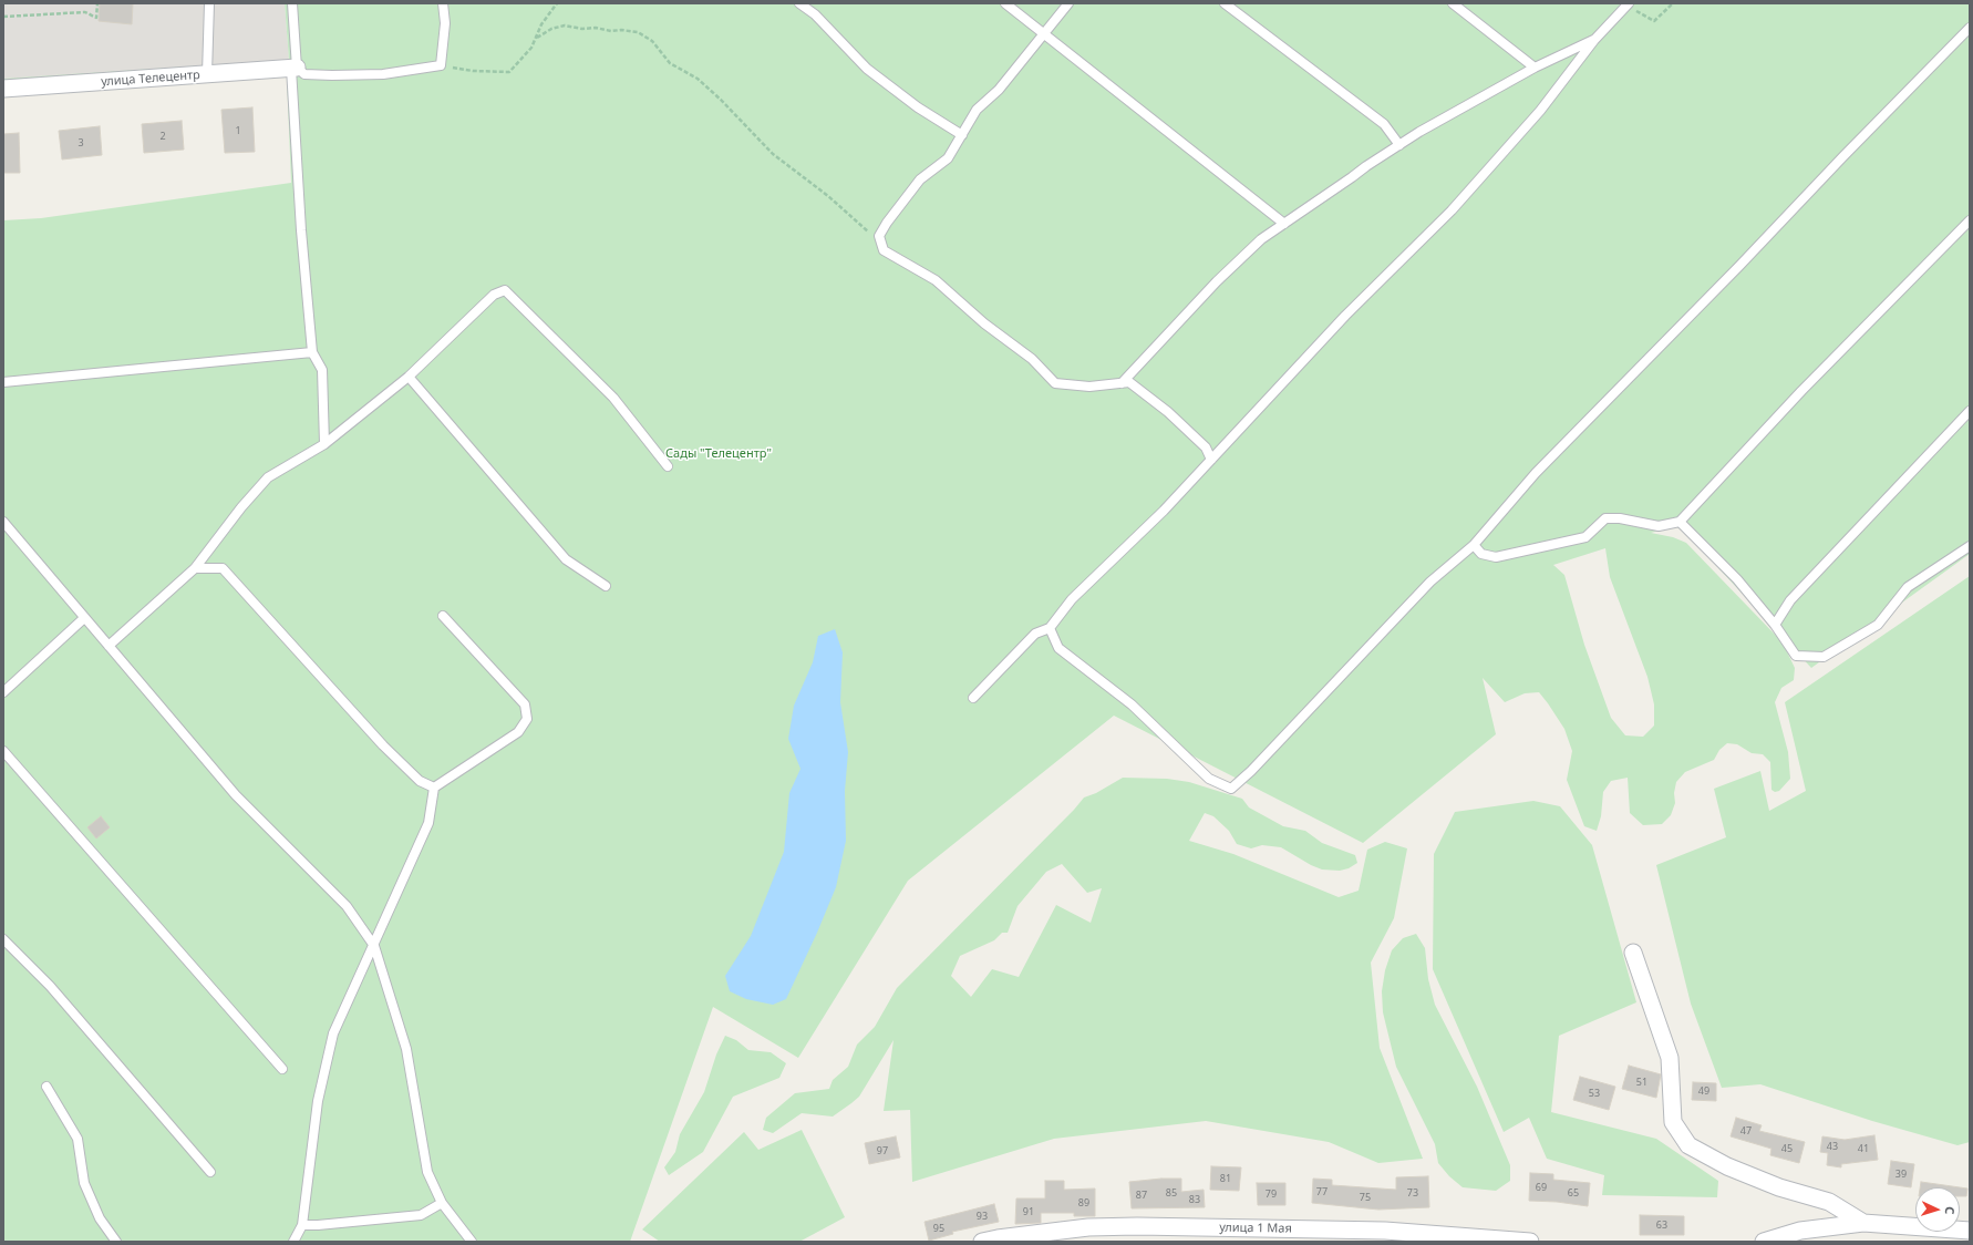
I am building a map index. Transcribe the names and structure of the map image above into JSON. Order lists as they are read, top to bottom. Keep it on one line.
{"streets":{"street":["улица Телецентр","улица 1 Мая"]},"parks":["Сады \"Телецентр\""],"house_numbers":["1","2","3","51","49","53","47","43","45","41","97","39","81","69","77","85","73","65","79","87","75","83","89","91","93","63","95"],"north":"right"}
